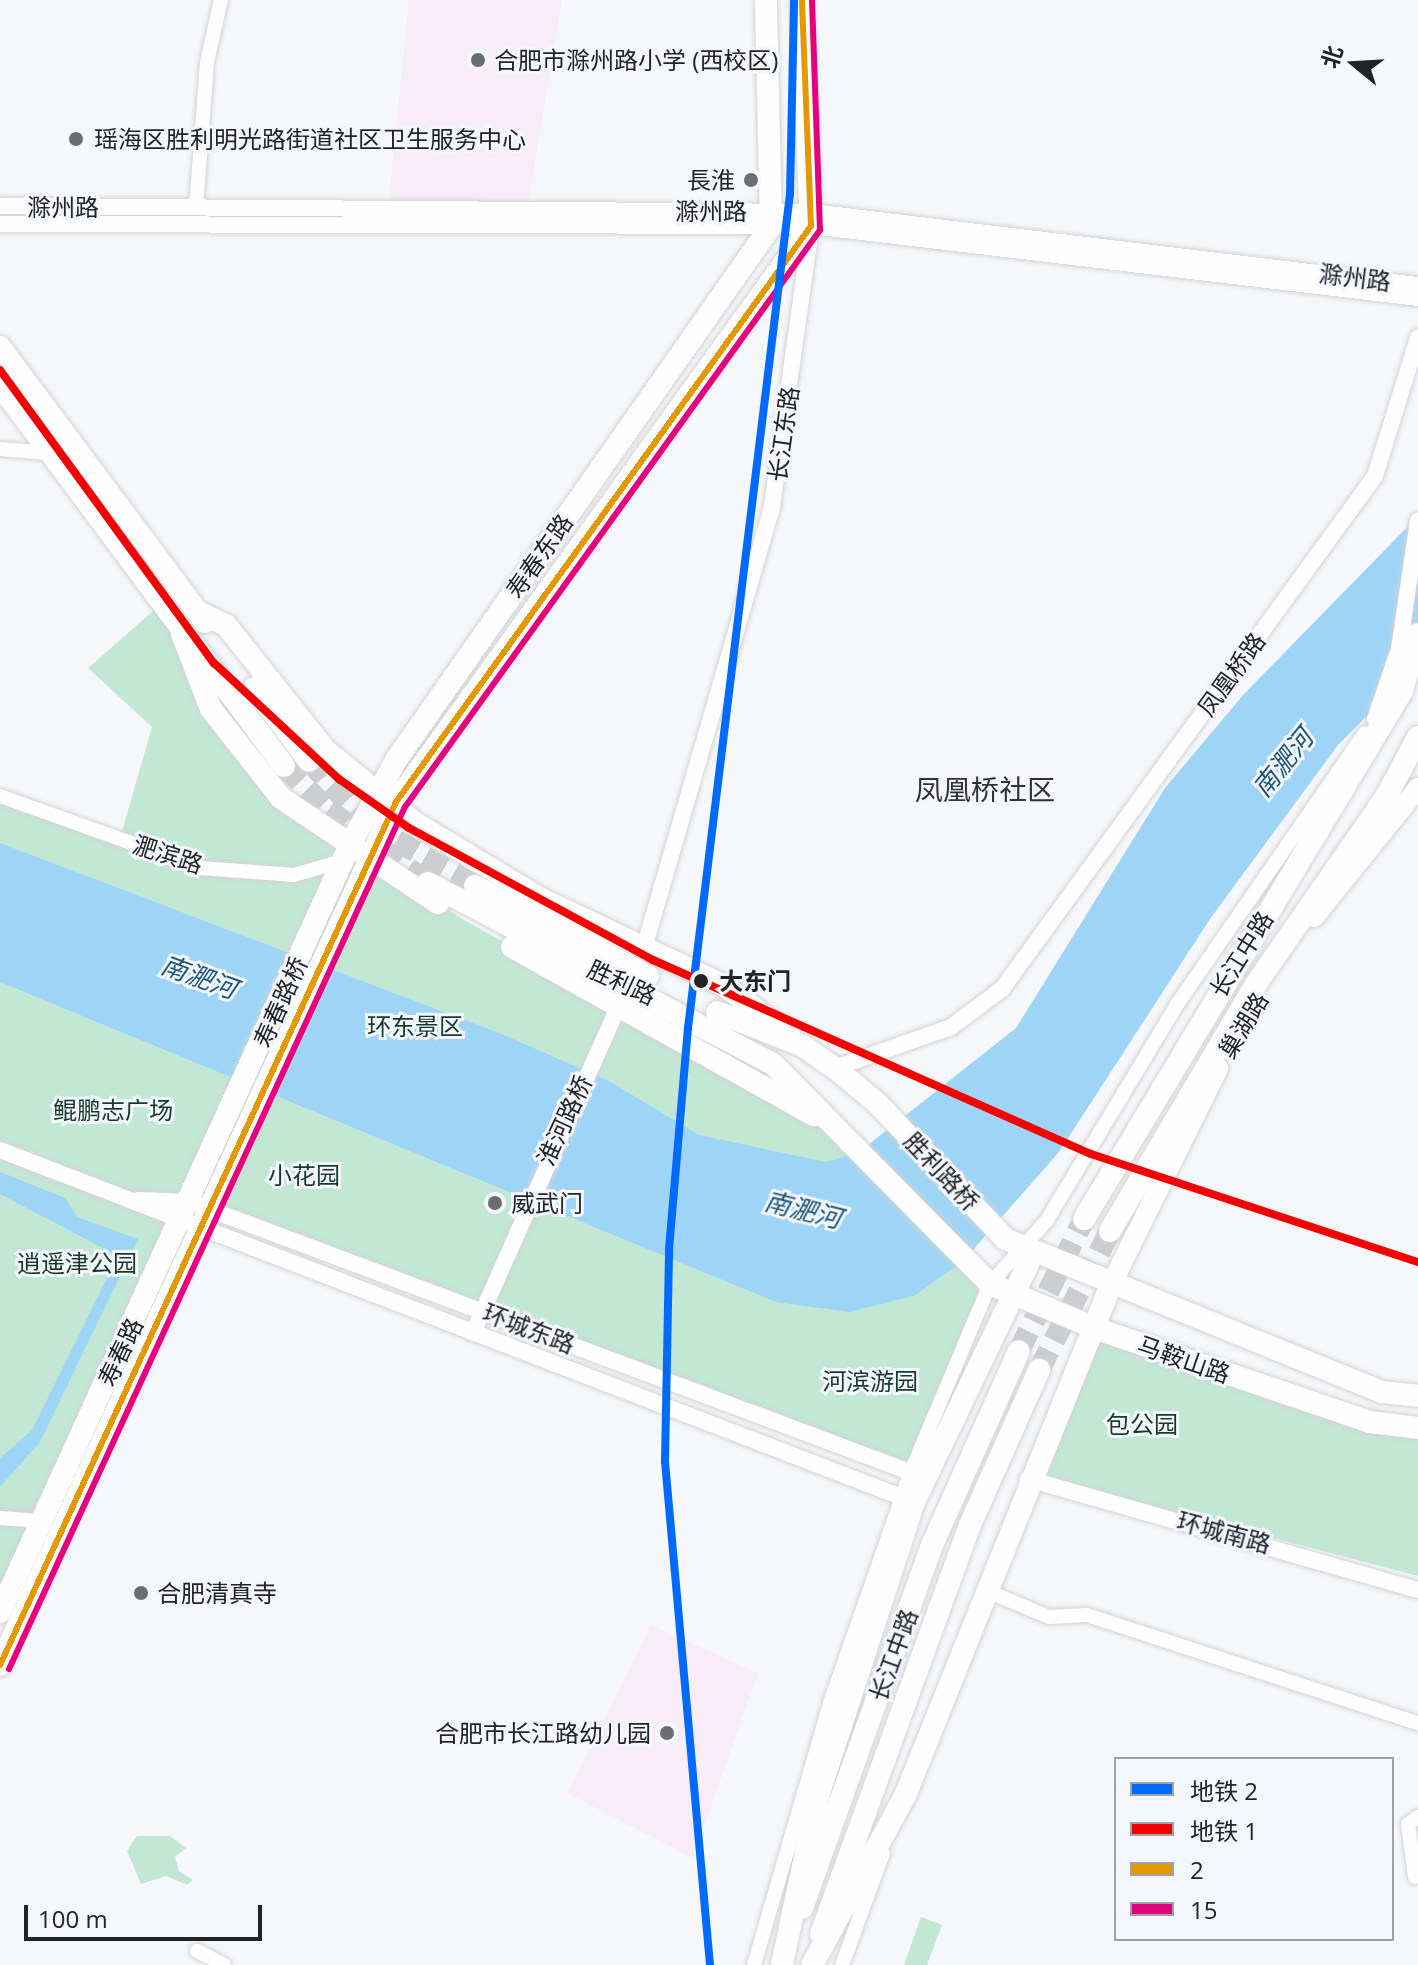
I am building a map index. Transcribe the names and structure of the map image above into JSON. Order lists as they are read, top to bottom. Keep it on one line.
{"streets":{"main road":["长江东路","寿春东路","长江中路","胜利路","寿春路桥","巢湖路","胜利路桥","寿春路","马鞍山路"],"street":["滁州路","凤凰桥路","淝滨路","淮河路桥","环城东路","环城南路"]},"crossings":[["滁州路","长江东路"],["滁州路","寿春东路"],["长江东路","寿春东路"],["寿春东路","淝滨路"],["寿春东路","寿春路桥"],["凤凰桥路","胜利路"],["胜利路","胜利路桥"],["寿春路桥","寿春路"],["巢湖路","马鞍山路"],["淮河路桥","环城东路"],["胜利路桥","马鞍山路"],["环城东路","寿春路"]],"districts":["凤凰桥社区"],"water":["南淝河"],"parks":["环东景区","鲲鹏志广场","小花园","逍遥津公园","河滨游园","包公园"],"places":["合肥市滁州路小学 (西校区)","瑶海区胜利明光路街道社区卫生服务中心","長淮","大东门","威武门","合肥清真寺","合肥市长江路幼儿园"],"lines":["metro line 2","transit line 2","transit line 15","metro line 1"],"legend":["地铁 2","地铁 1","2","15"],"scale_bar":"100 m","north":"left"}
